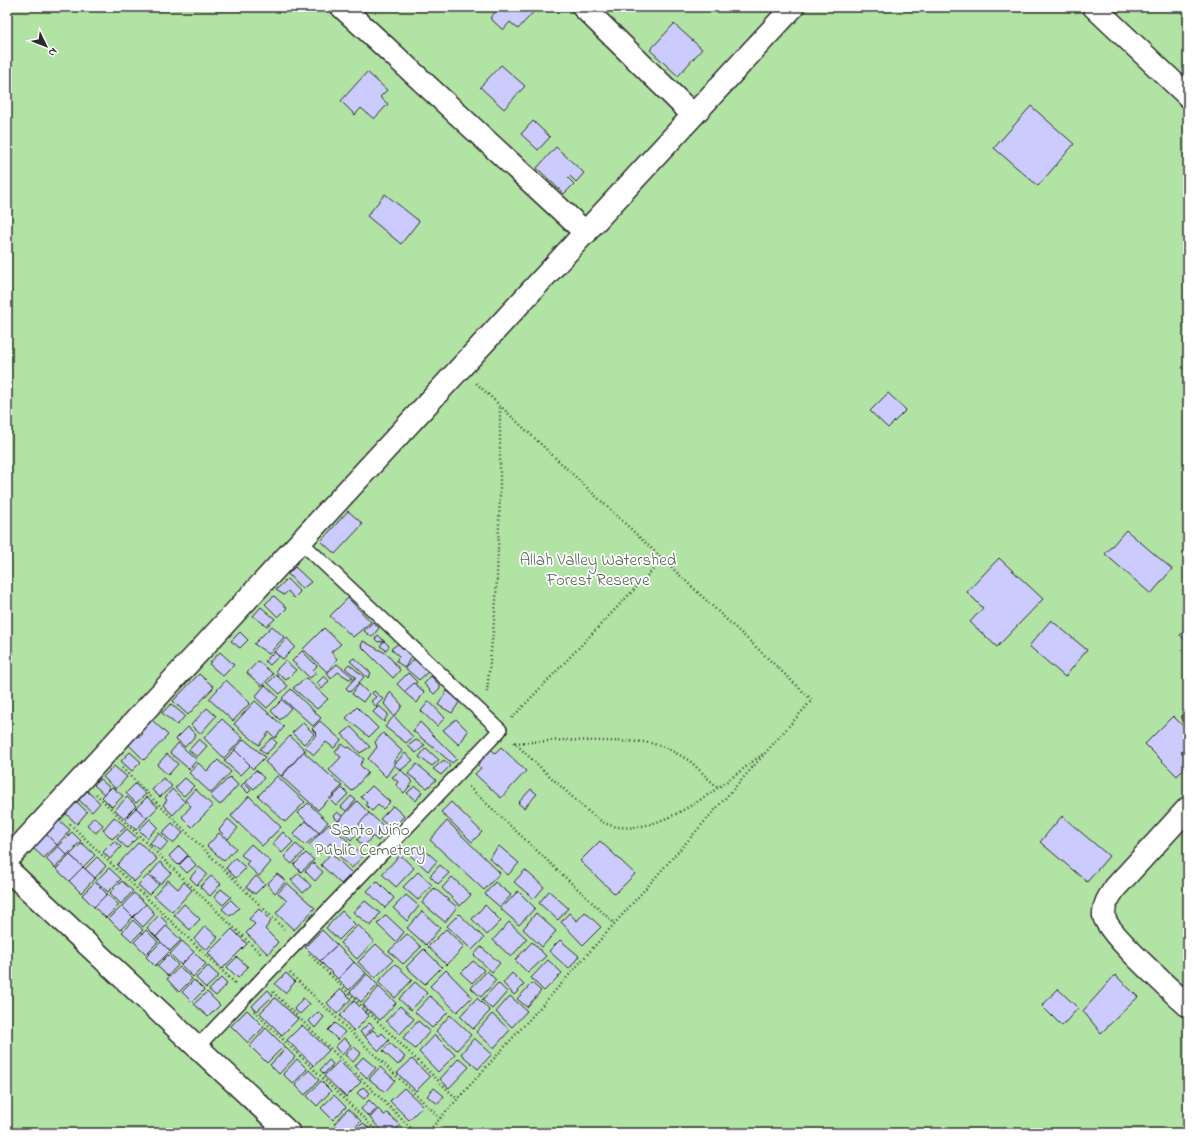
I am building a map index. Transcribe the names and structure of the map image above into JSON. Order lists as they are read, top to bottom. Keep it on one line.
{"parks":["Allah Valley Watershed Forest Reserve","Santo Niño Public Cemetery"],"north":"bottom right"}
